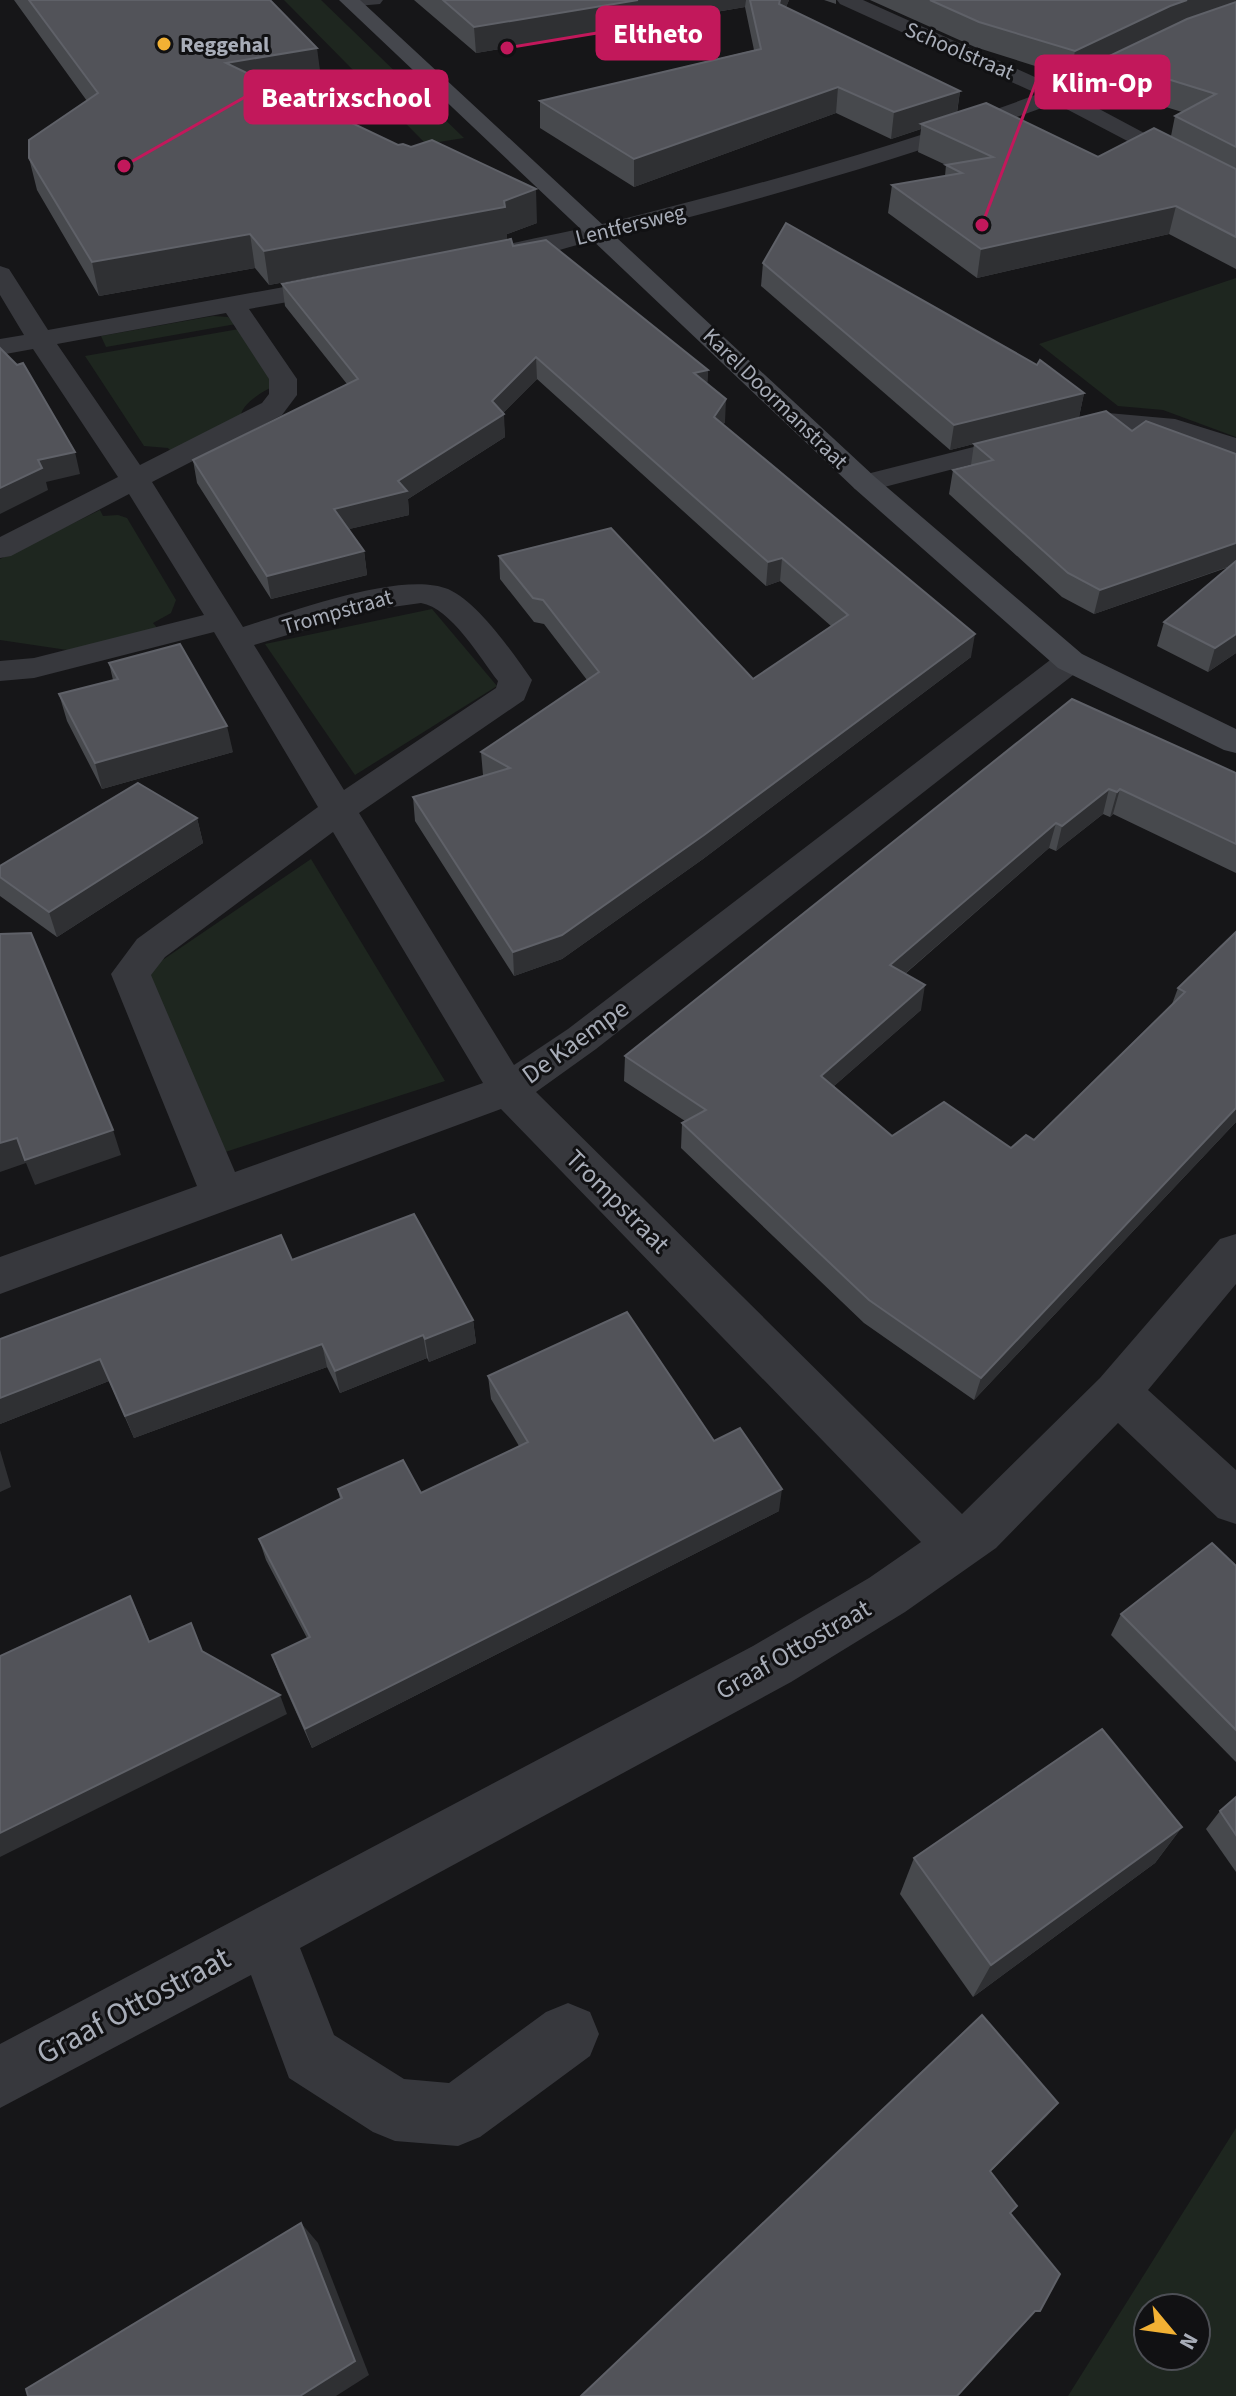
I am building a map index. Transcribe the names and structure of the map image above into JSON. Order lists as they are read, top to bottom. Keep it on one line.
{"streets":{"main road":["Karel Doormanstraat"],"street":["Schoolstraat","Lentfersweg","Trompstraat","De Kaempe","Graaf Ottostraat"]},"crossings":[["Schoolstraat","Lentfersweg"],["Lentfersweg","Karel Doormanstraat"],["Karel Doormanstraat","De Kaempe"],["Trompstraat","De Kaempe"],["Trompstraat","Graaf Ottostraat"]],"places":["Reggehal","Eltheto","Beatrixschool","Klim-Op"],"north":"bottom right"}
